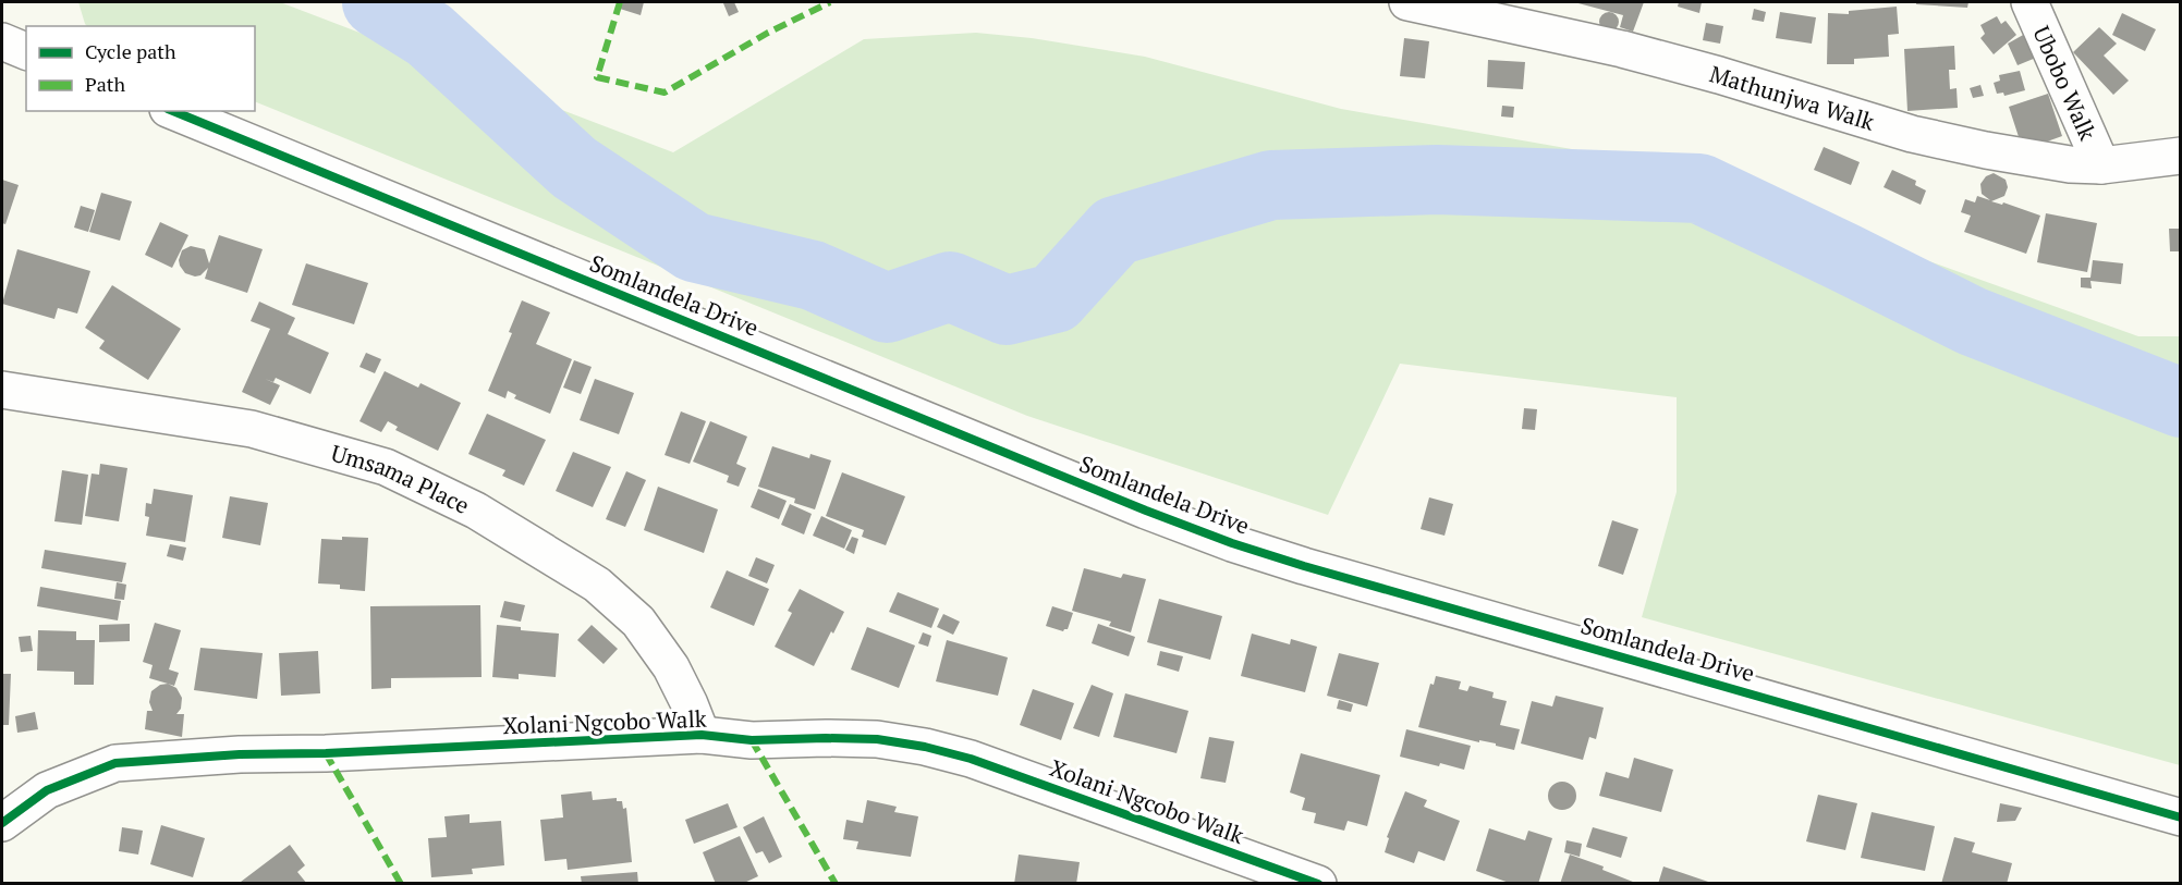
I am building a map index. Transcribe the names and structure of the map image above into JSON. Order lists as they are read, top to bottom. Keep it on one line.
{"streets":{"street":["Ubobo Walk","Mathunjwa Walk","Somlandela Drive","Umsama Place","Xolani Ngcobo Walk"]},"crossings":[["Ubobo Walk","Mathunjwa Walk"],["Umsama Place","Xolani Ngcobo Walk"]],"legend":["Cycle path","Path"]}
